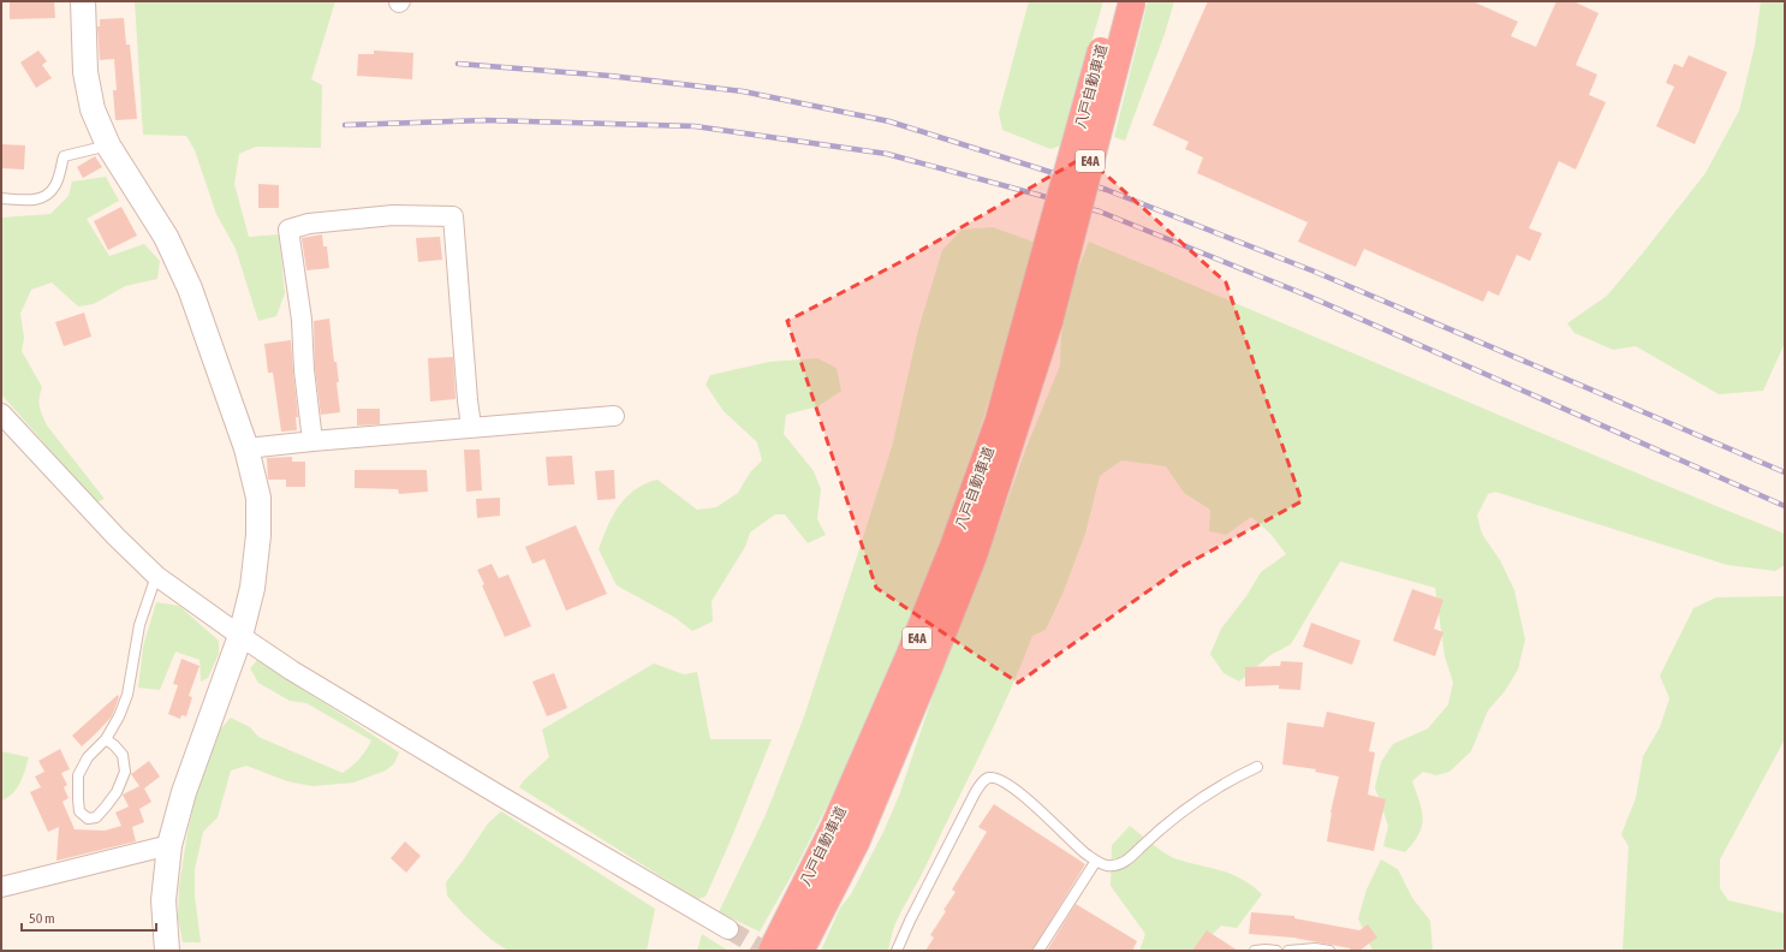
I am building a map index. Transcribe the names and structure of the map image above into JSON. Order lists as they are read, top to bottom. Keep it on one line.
{"streets":{"highway":["八戸自動車道","E4A"]},"scale_bar":"50 m"}
